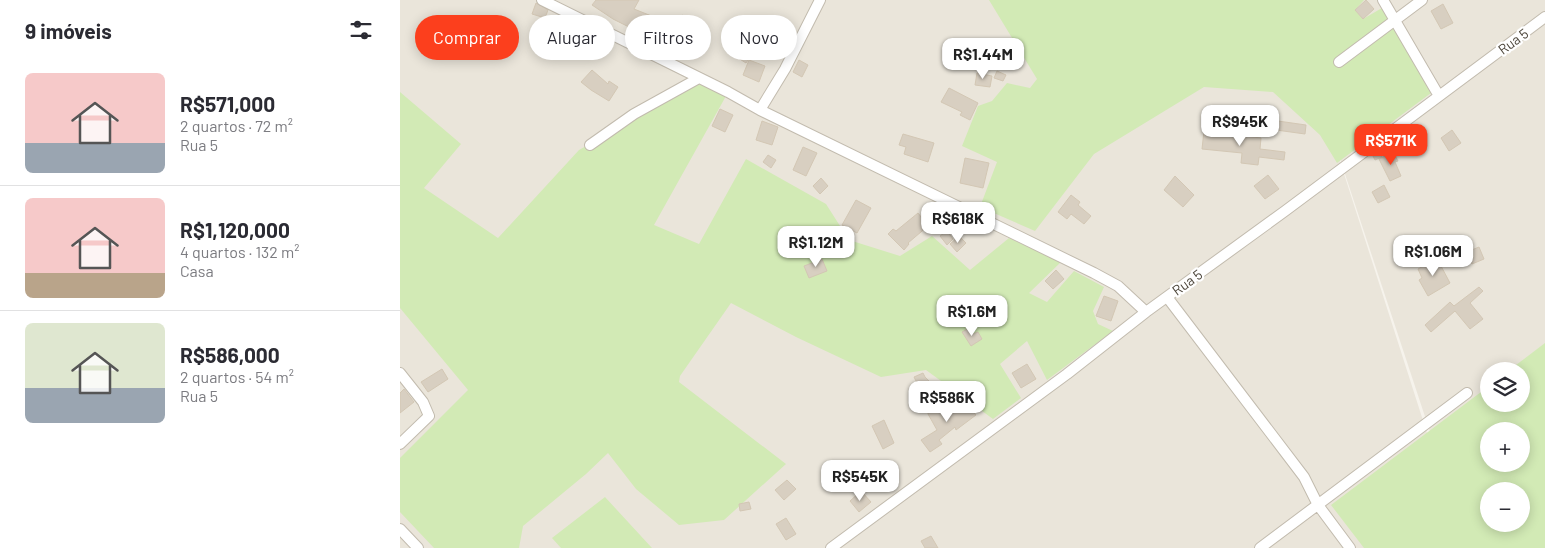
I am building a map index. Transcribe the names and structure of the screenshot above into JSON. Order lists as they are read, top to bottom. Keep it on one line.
{"streets":{"street":["Rua 5"]},"page":{"heading":"9 imóveis","chip":["Comprar","Alugar","Filtros","Novo"],"price":["R$1.44M","R$945K","R$571K","R$618K","R$1.12M","R$1.06M","R$1.6M","R$586K","R$545K"],"list":[{"name":"R$571,000","note":"2 quartos · 72 m² · Rua 5"},{"name":"R$1,120,000","note":"4 quartos · 132 m² · Casa"},{"name":"R$586,000","note":"2 quartos · 54 m² · Rua 5"}],"map_buttons":["+","−"]}}
